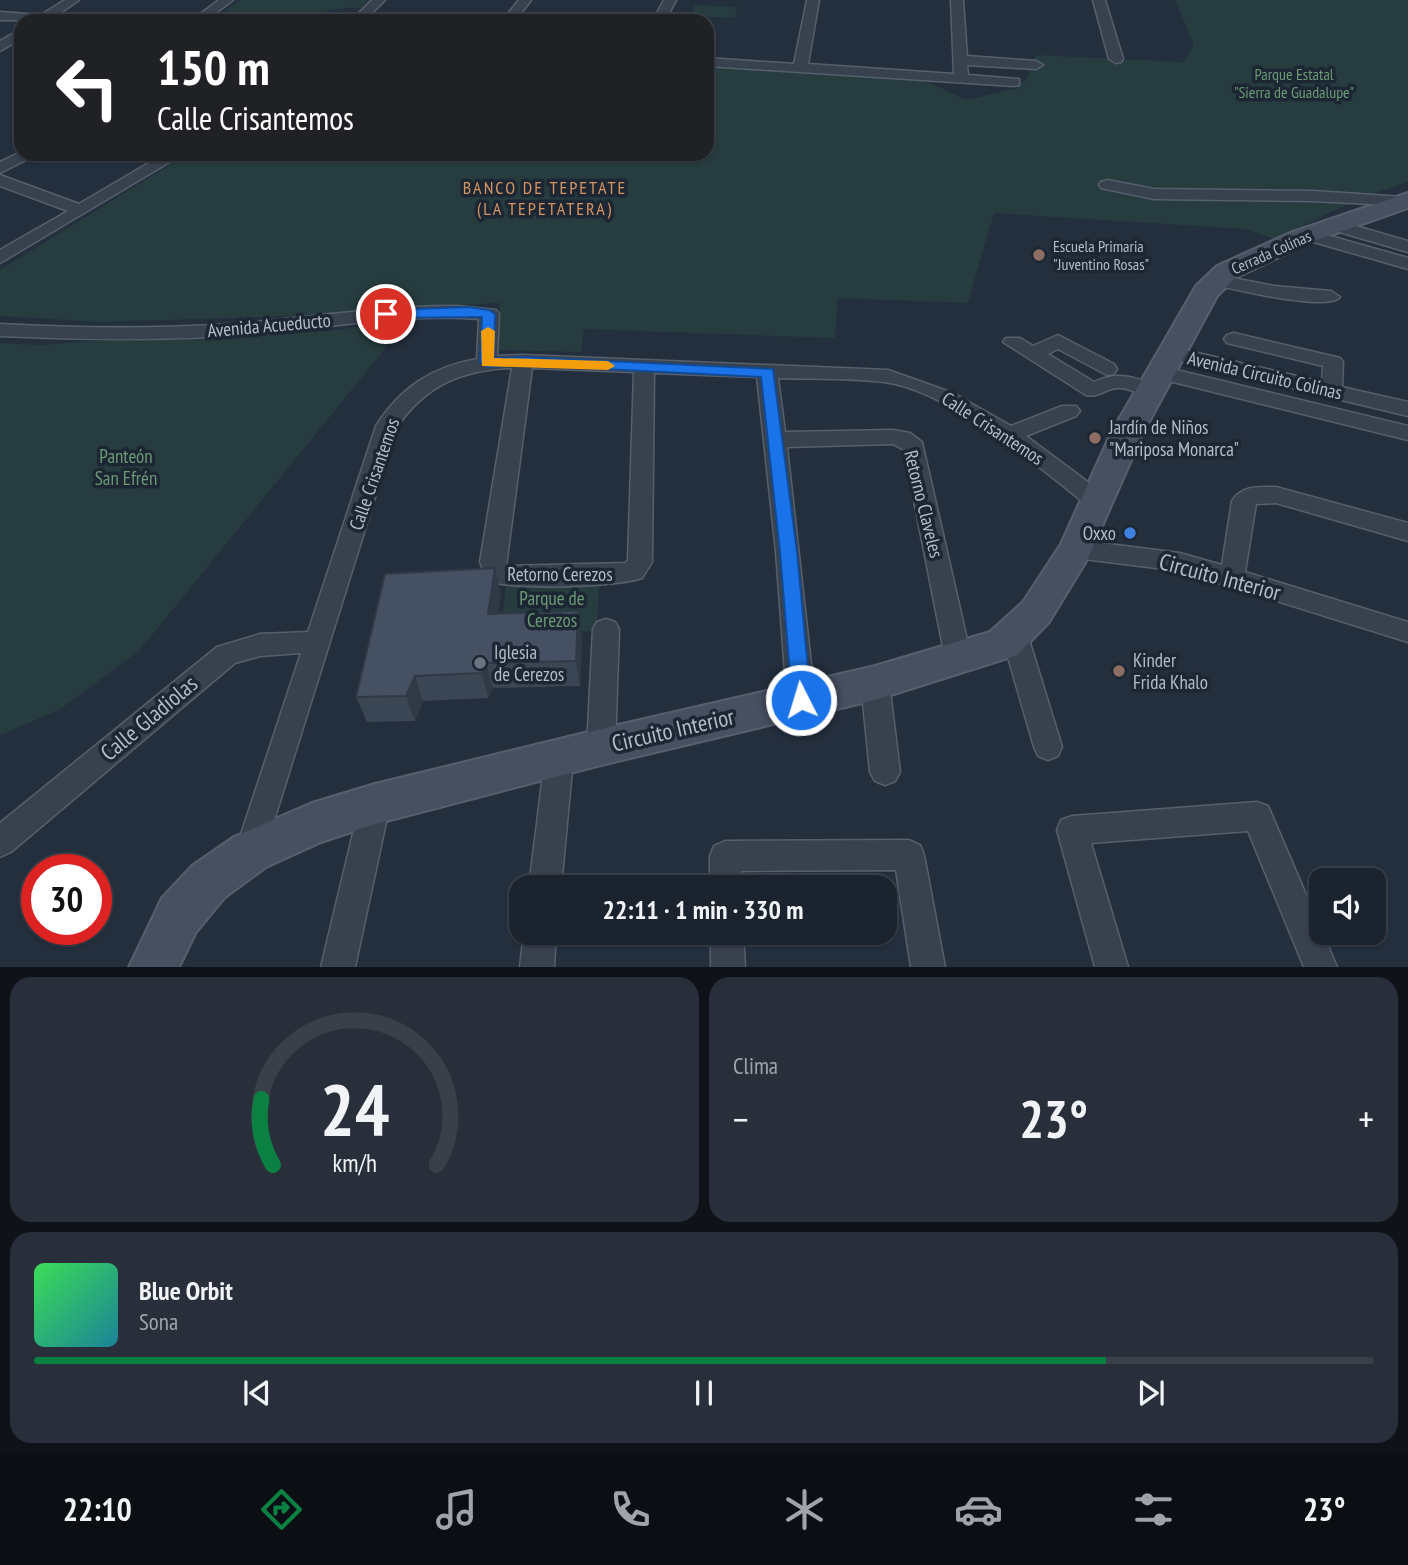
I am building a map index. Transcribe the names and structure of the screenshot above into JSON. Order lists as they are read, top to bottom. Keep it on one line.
{"streets":{"main road":["Cerrada Colinas","Circuito Interior"],"street":["Avenida Acueducto","Avenida Circuito Colinas","Calle Crisantemos","Retorno Claveles","Retorno Cerezos","Calle Gladiolas"]},"crossings":[["Cerrada Colinas","Avenida Circuito Colinas"],["Avenida Acueducto","Calle Crisantemos"],["Calle Crisantemos","Retorno Cerezos"],["Calle Crisantemos","Circuito Interior"],["Calle Crisantemos","Calle Gladiolas"],["Retorno Claveles","Circuito Interior"]],"districts":["BANCO DE TEPETATE (LA TEPETATERA)"],"parks":["Parque Estatal \"Sierra de Guadalupe\"","Panteón San Efrén","Parque de Cerezos"],"places":["Escuela Primaria \"Juventino Rosas\"","Jardín de Niños \"Mariposa Monarca\"","Oxxo","Iglesia de Cerezos","Kinder Frida Khalo"],"page":{"turn":["150 m","Calle Crisantemos"],"limit":"30","trip":"22:11 · 1 min · 330 m","tile":"Clima","heat":["−","23°","+"],"song":["Blue Orbit","Sona"],"tabs":["22:10","23°"],"gauge":["24","km/h"]}}
